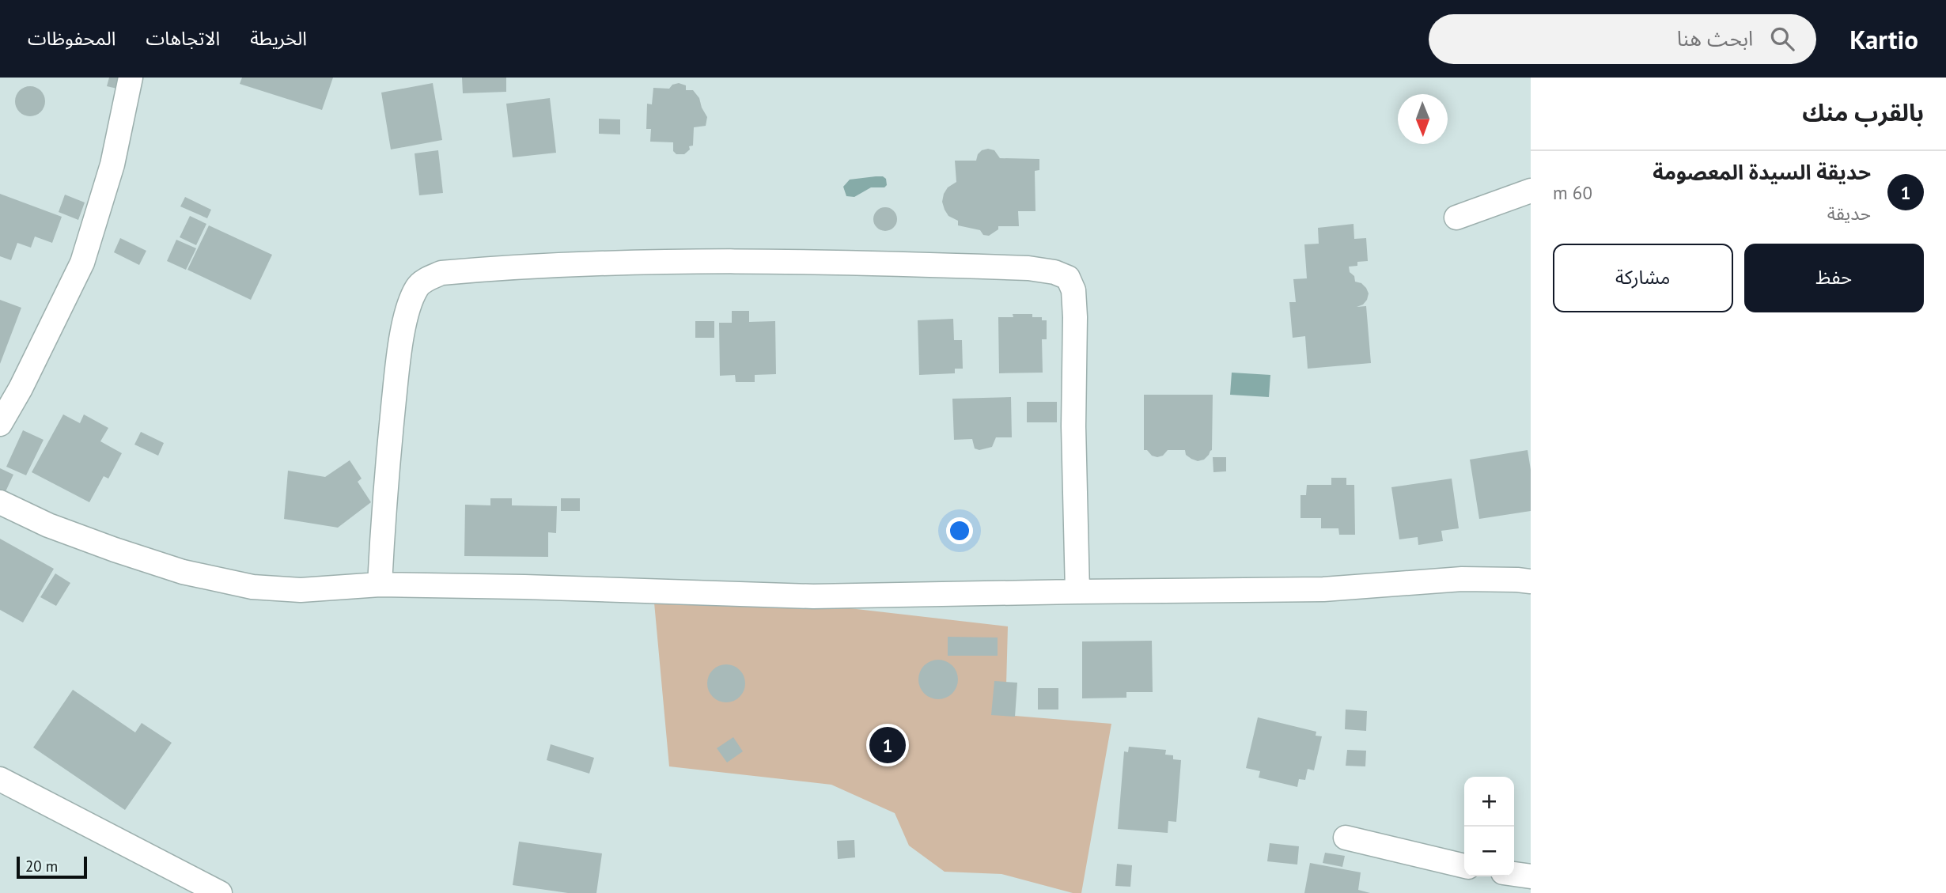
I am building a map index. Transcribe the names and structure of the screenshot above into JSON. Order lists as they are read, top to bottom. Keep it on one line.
{"scale_bar":"20 m","north":"bottom","page":{"header":"Kartio","search":"ابحث هنا","nav":["الخريطة","الاتجاهات","المحفوظات"],"heading":"بالقرب منك","list":[{"mark":"1","name":"حديقة السيدة المعصومة","note":"حديقة","value":"60 m"}],"buttons":["حفظ","مشاركة"],"pins":"1","map_buttons":["+","−"],"scale":"20 m"}}
